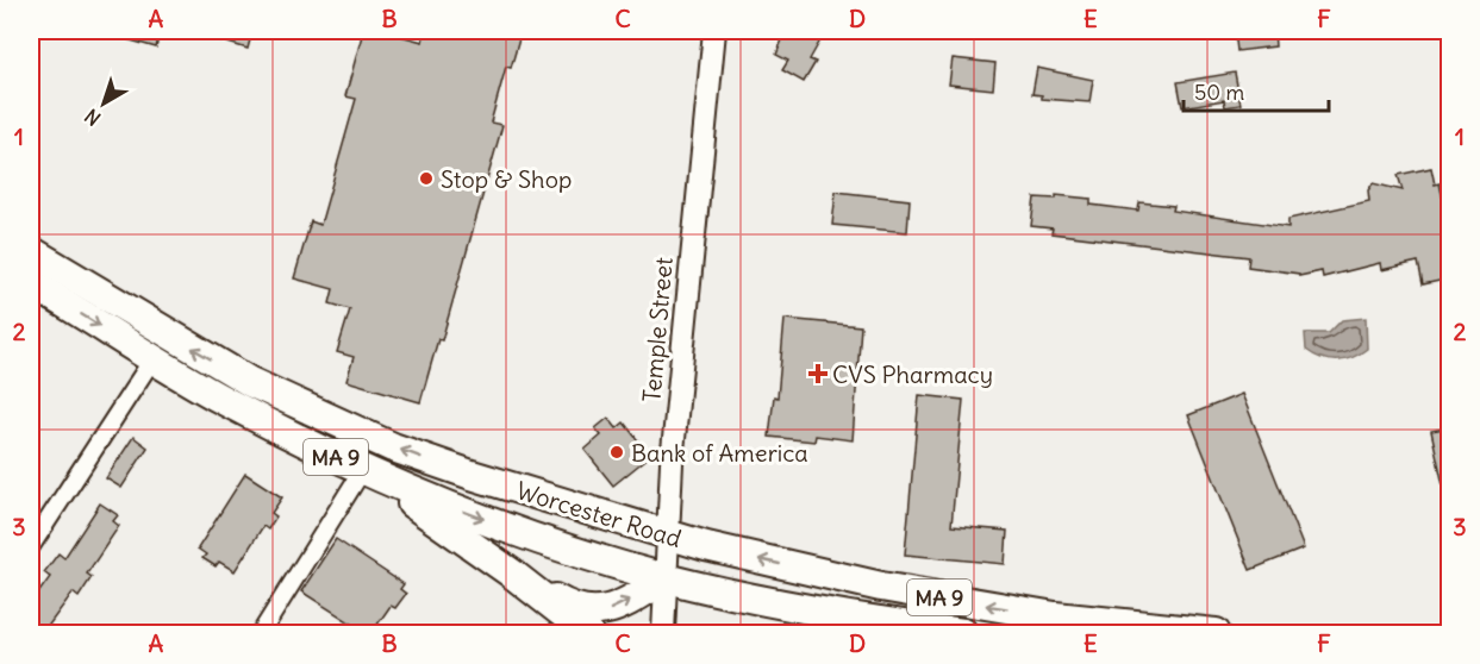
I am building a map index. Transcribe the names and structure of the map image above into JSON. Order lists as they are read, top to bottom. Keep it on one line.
{"streets":{"highway":["MA 9","Worcester Road"],"street":["Temple Street"]},"crossings":[["Temple Street","Worcester Road"]],"places":{"other":["Stop & Shop","Bank of America"],"health":["CVS Pharmacy"]},"scale_bar":"50 m","north":"bottom left","grid":{"columns":["A","B","C","D","E","F"],"rows":["1","2","3"]}}
